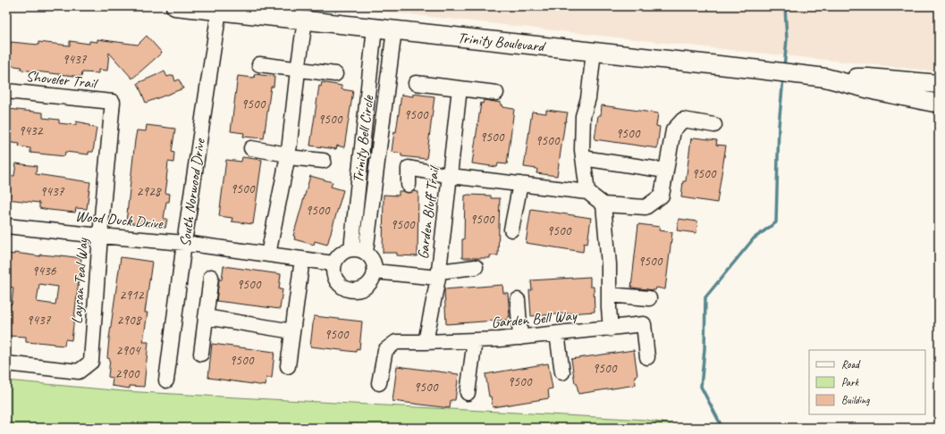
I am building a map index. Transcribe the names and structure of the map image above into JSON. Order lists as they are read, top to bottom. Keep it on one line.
{"streets":{"main road":["Trinity Boulevard"],"street":["Shoveler Trail","Trinity Bell Circle","South Norwood Drive","Garden Bluff Trail","Wood Duck Drive","Laysan Teal Way","Garden Bell Way"]},"crossings":[["Trinity Boulevard","Trinity Bell Circle"],["Trinity Boulevard","South Norwood Drive"],["Shoveler Trail","Laysan Teal Way"],["Trinity Bell Circle","Wood Duck Drive"],["South Norwood Drive","Wood Duck Drive"],["Garden Bluff Trail","Garden Bell Way"],["Wood Duck Drive","Laysan Teal Way"]],"house_numbers":["9437","9500","9500","9500","9432","9500","9500","9500","9500","9500","9437","2928","9500","9500","9500","9500","9500","9436","9500","2912","9437","2908","9500","2904","9500","9500","2900","9500","9500"],"legend":["Road","Park","Building"]}
